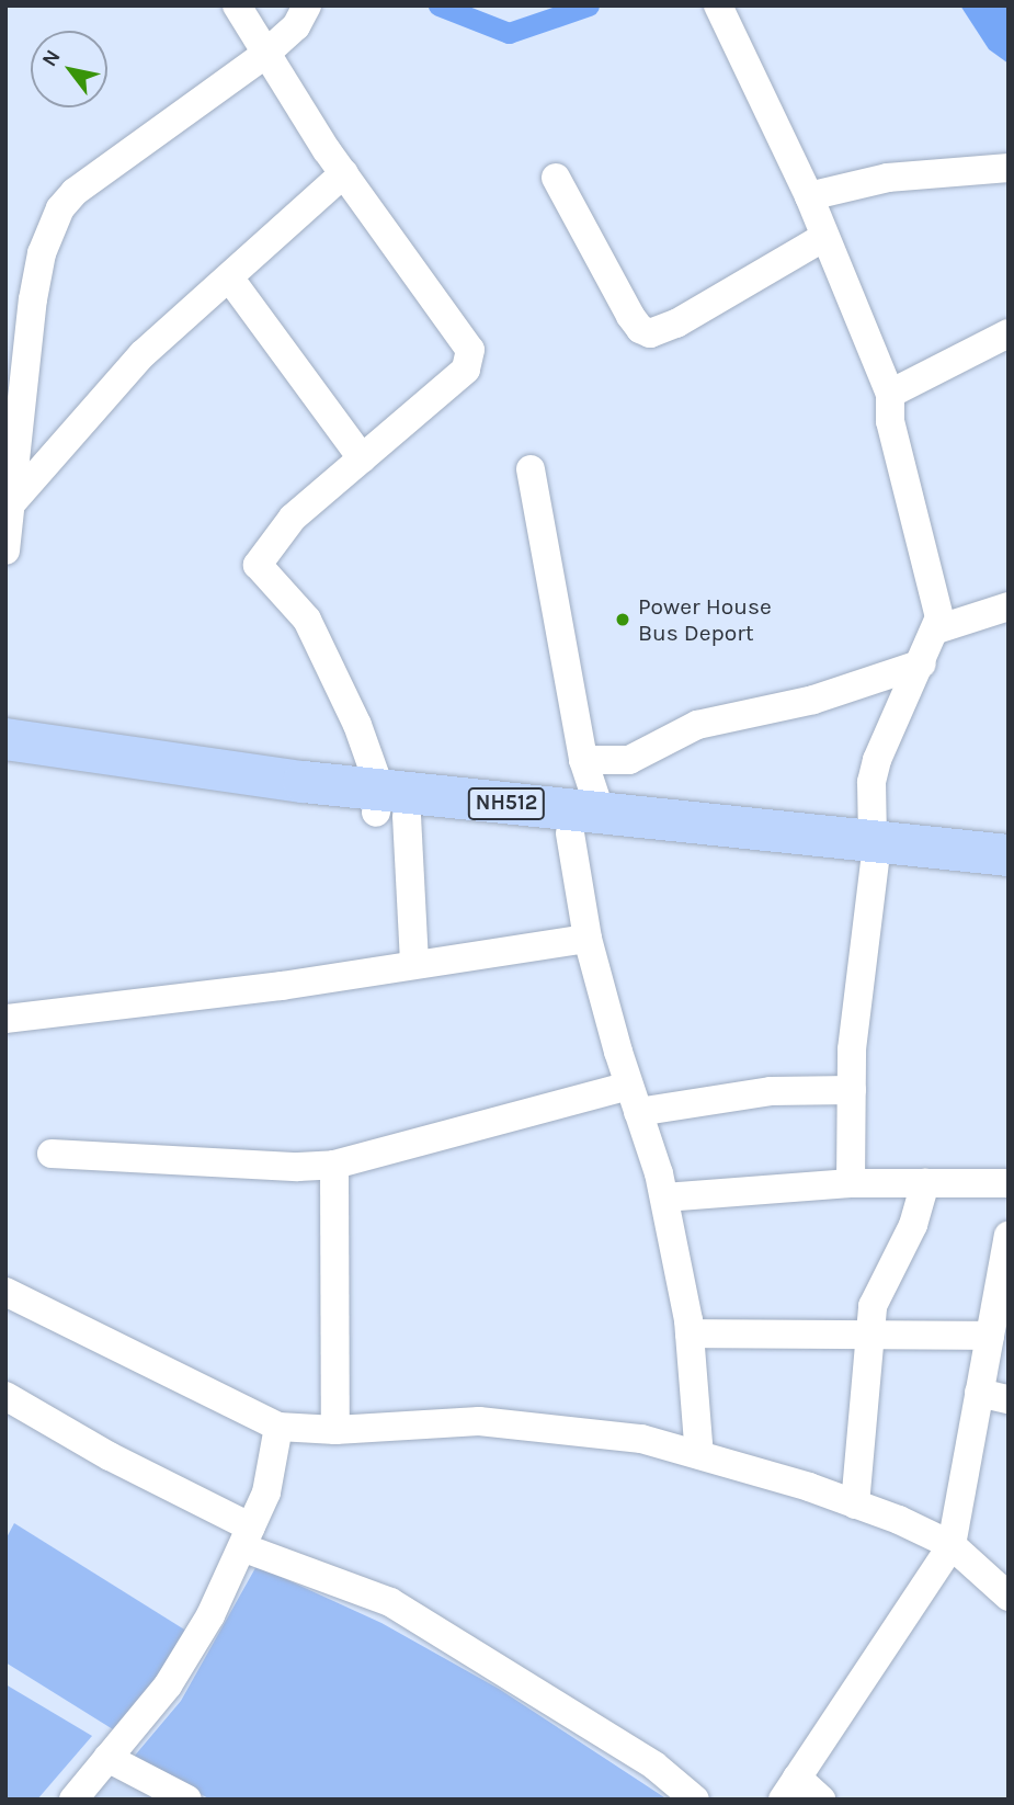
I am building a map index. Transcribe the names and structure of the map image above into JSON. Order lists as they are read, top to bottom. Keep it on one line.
{"streets":{"highway":["NH512"]},"places":["Power House Bus Deport"],"north":"top left"}
